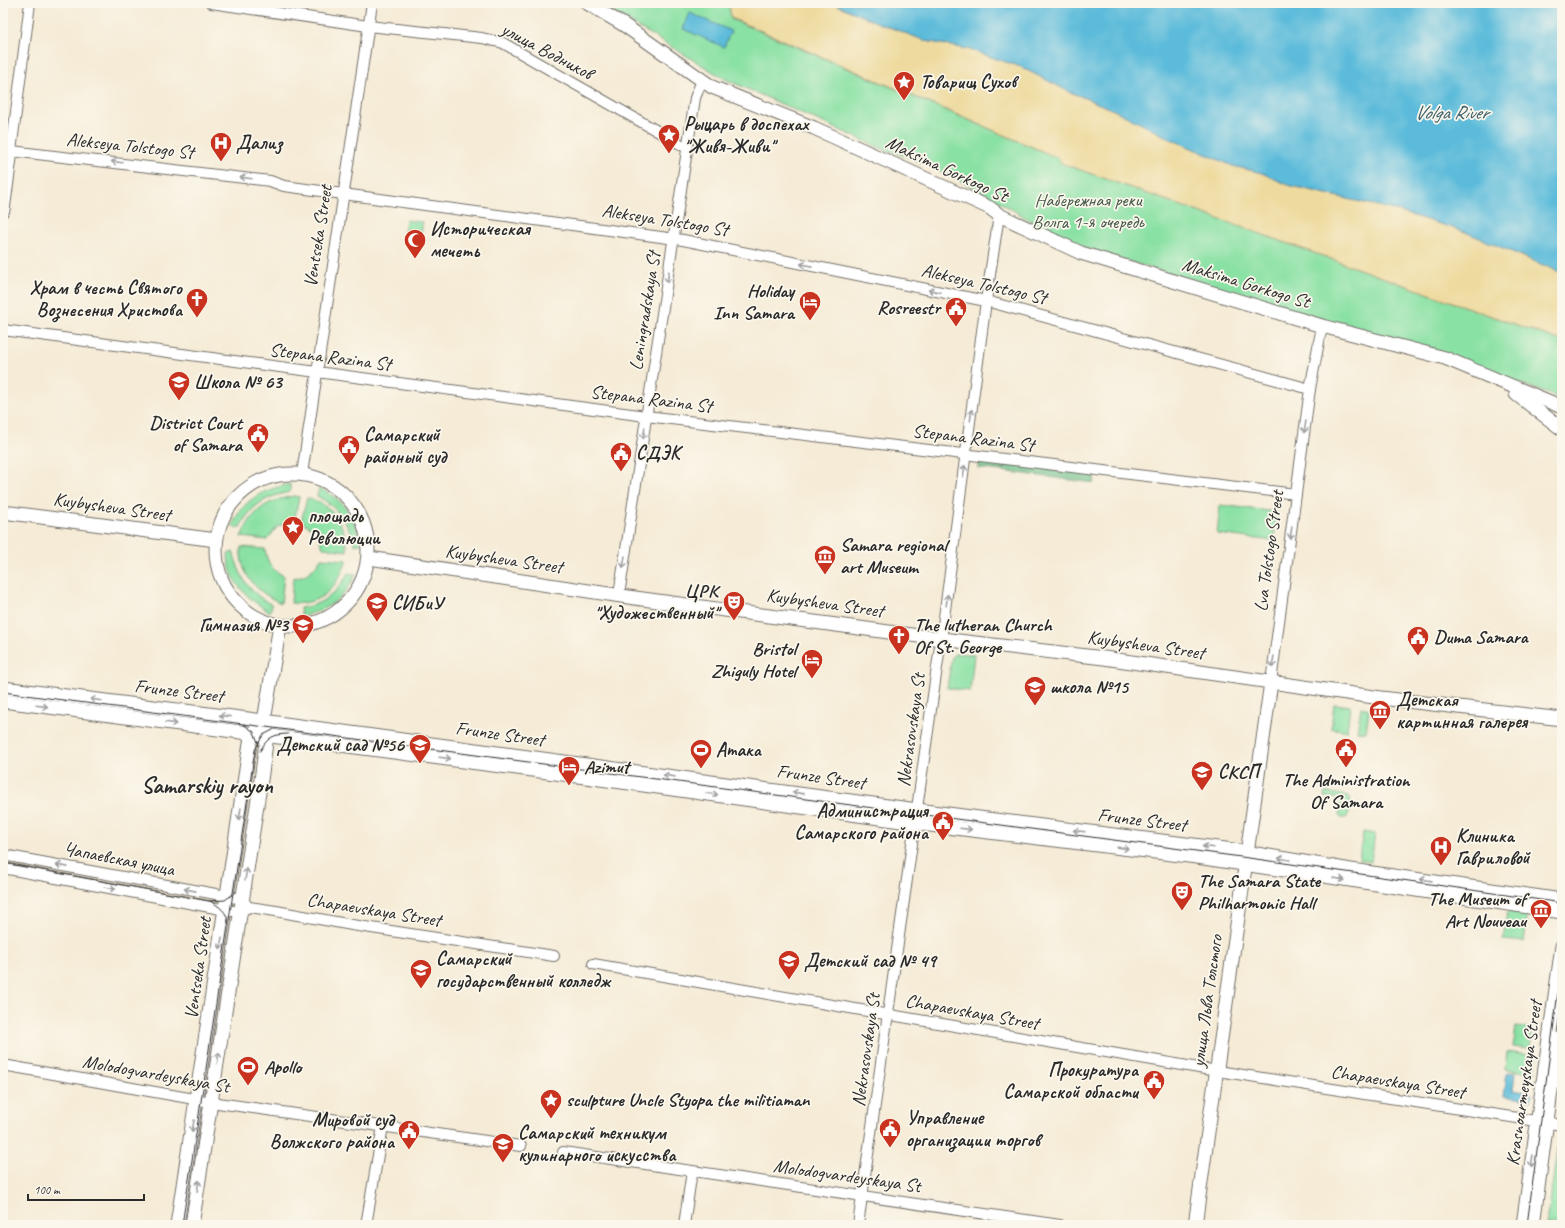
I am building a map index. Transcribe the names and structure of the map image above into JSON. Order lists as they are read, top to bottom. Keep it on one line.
{"streets":{"main road":["Maksima Gorkogo St","Ventseka Street","Kuybysheva Street","Lva Tolstogo Street","Frunze Street","улица Льва Толстого","Krasnoarmeyskaya Street"],"street":["улица Водников","Alekseya Tolstogo St","Leningradskaya St","Stepana Razina St","Nekrasovskaya St","Чапаевская улица","Chapaevskaya Street","Molodogvardeyskaya St"]},"crossings":[["улица Водников","Ventseka Street"],["улица Водников","Leningradskaya St"],["Alekseya Tolstogo St","Ventseka Street"],["Alekseya Tolstogo St","Leningradskaya St"],["Alekseya Tolstogo St","Lva Tolstogo Street"],["Alekseya Tolstogo St","Nekrasovskaya St"],["Maksima Gorkogo St","Leningradskaya St"],["Maksima Gorkogo St","Lva Tolstogo Street"],["Maksima Gorkogo St","Nekrasovskaya St"],["Ventseka Street","Stepana Razina St"],["Ventseka Street","Frunze Street"],["Ventseka Street","Чапаевская улица"],["Ventseka Street","Chapaevskaya Street"],["Ventseka Street","Molodogvardeyskaya St"],["Leningradskaya St","Stepana Razina St"],["Leningradskaya St","Kuybysheva Street"],["Stepana Razina St","Lva Tolstogo Street"],["Stepana Razina St","Nekrasovskaya St"],["Kuybysheva Street","Lva Tolstogo Street"],["Kuybysheva Street","Nekrasovskaya St"],["Lva Tolstogo Street","Frunze Street"],["Lva Tolstogo Street","улица Льва Толстого"],["Frunze Street","Nekrasovskaya St"],["Frunze Street","улица Льва Толстого"],["Nekrasovskaya St","Chapaevskaya Street"],["Nekrasovskaya St","Molodogvardeyskaya St"],["Чапаевская улица","Chapaevskaya Street"],["Chapaevskaya Street","улица Льва Толстого"],["Chapaevskaya Street","Krasnoarmeyskaya Street"]],"one_way":["Alekseya Tolstogo St","Leningradskaya St","Lva Tolstogo Street"],"districts":["Samarskiy rayon"],"water":["Volga River"],"parks":["Набережная реки Волга 1-я очередь"],"places":{"place":["Товарищ Сухов","Рыцарь в доспехах \"Живя-Живи\"","площадь Революции","sculpture Uncle Styopa the militiaman"],"hospital":["Дализ","Клиника Гавриловой"],"mosque":["Историческая мечеть"],"church":["Храм в честь Святого Вознесения Христова","The lutheran Church Of St. George"],"hotel":["Holiday Inn Samara","Bristol Zhiguly Hotel","Azimut"],"public building":["Rosreestr","District Court of Samara","Самарский районый суд","СДЭК","Duma Samara","The Administration Of Samara","Администрация Самарского района","Прокуратура Самарской области","Управление организации торгов","Мировой суд Волжского района"],"school or university":["Школа № 63","СИБиУ","Гимназия №3","школа №15","Детский сад №56","СКСП","Детский сад № 49","Самарский государственный колледж","Самарский техникум кулинарного искусства"],"museum":["Samara regional art Museum","Детская картинная галерея","The Museum of Art Nouveau"],"theatre":["ЦРК \"Художественный\"","The Samara State Philharmonic Hall"],"sports":["Атака","Apollo"]},"scale_bar":"100 m"}
